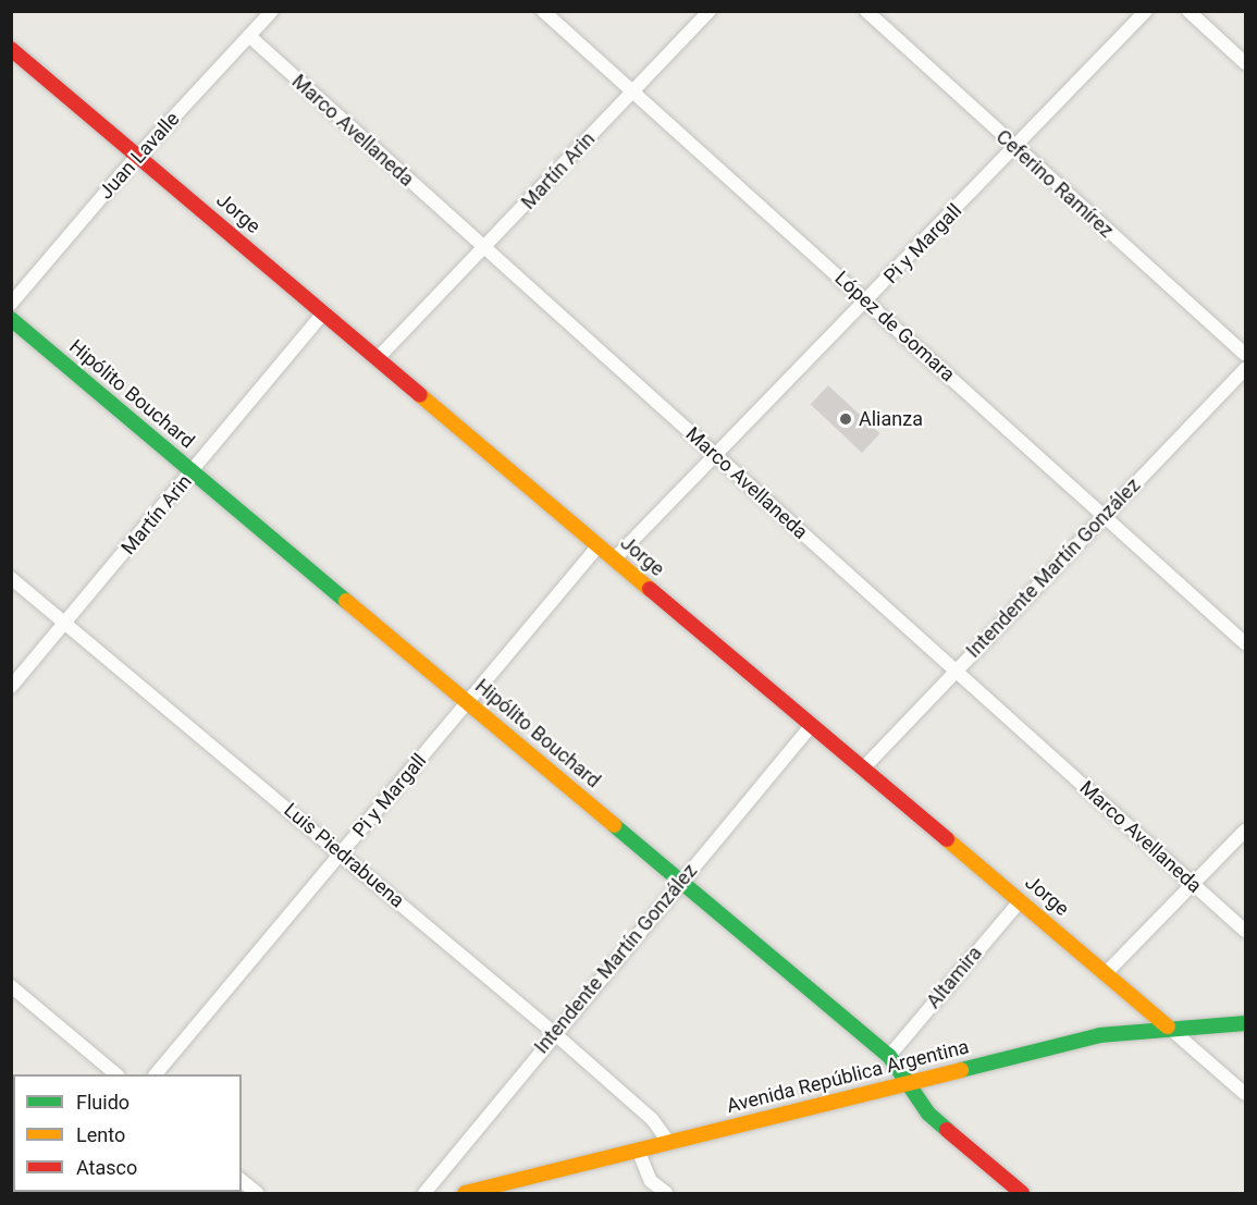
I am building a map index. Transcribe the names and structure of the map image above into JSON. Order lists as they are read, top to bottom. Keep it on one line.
{"streets":{"street":["Marco Avellaneda","Juan Lavalle","Martín Arin","Ceferino Ramírez","Jorge","Pi y Margall","López de Gomara","Hipólito Bouchard","Intendente Martín González","Luis Piedrabuena","Altamira","Avenida República Argentina"]},"crossings":[["Marco Avellaneda","Juan Lavalle"],["Marco Avellaneda","Martín Arin"],["Marco Avellaneda","Pi y Margall"],["Marco Avellaneda","Intendente Martín González"],["Juan Lavalle","Jorge"],["Martín Arin","Jorge"],["Martín Arin","López de Gomara"],["Martín Arin","Hipólito Bouchard"],["Martín Arin","Luis Piedrabuena"],["Ceferino Ramírez","Pi y Margall"],["Jorge","Pi y Margall"],["Jorge","Intendente Martín González"],["Jorge","Altamira"],["Jorge","Avenida República Argentina"],["Pi y Margall","López de Gomara"],["Pi y Margall","Hipólito Bouchard"],["Pi y Margall","Luis Piedrabuena"],["López de Gomara","Intendente Martín González"],["Hipólito Bouchard","Intendente Martín González"],["Hipólito Bouchard","Altamira"],["Hipólito Bouchard","Avenida República Argentina"],["Intendente Martín González","Luis Piedrabuena"],["Luis Piedrabuena","Avenida República Argentina"]],"places":["Alianza"],"legend":["Fluido","Lento","Atasco"]}
